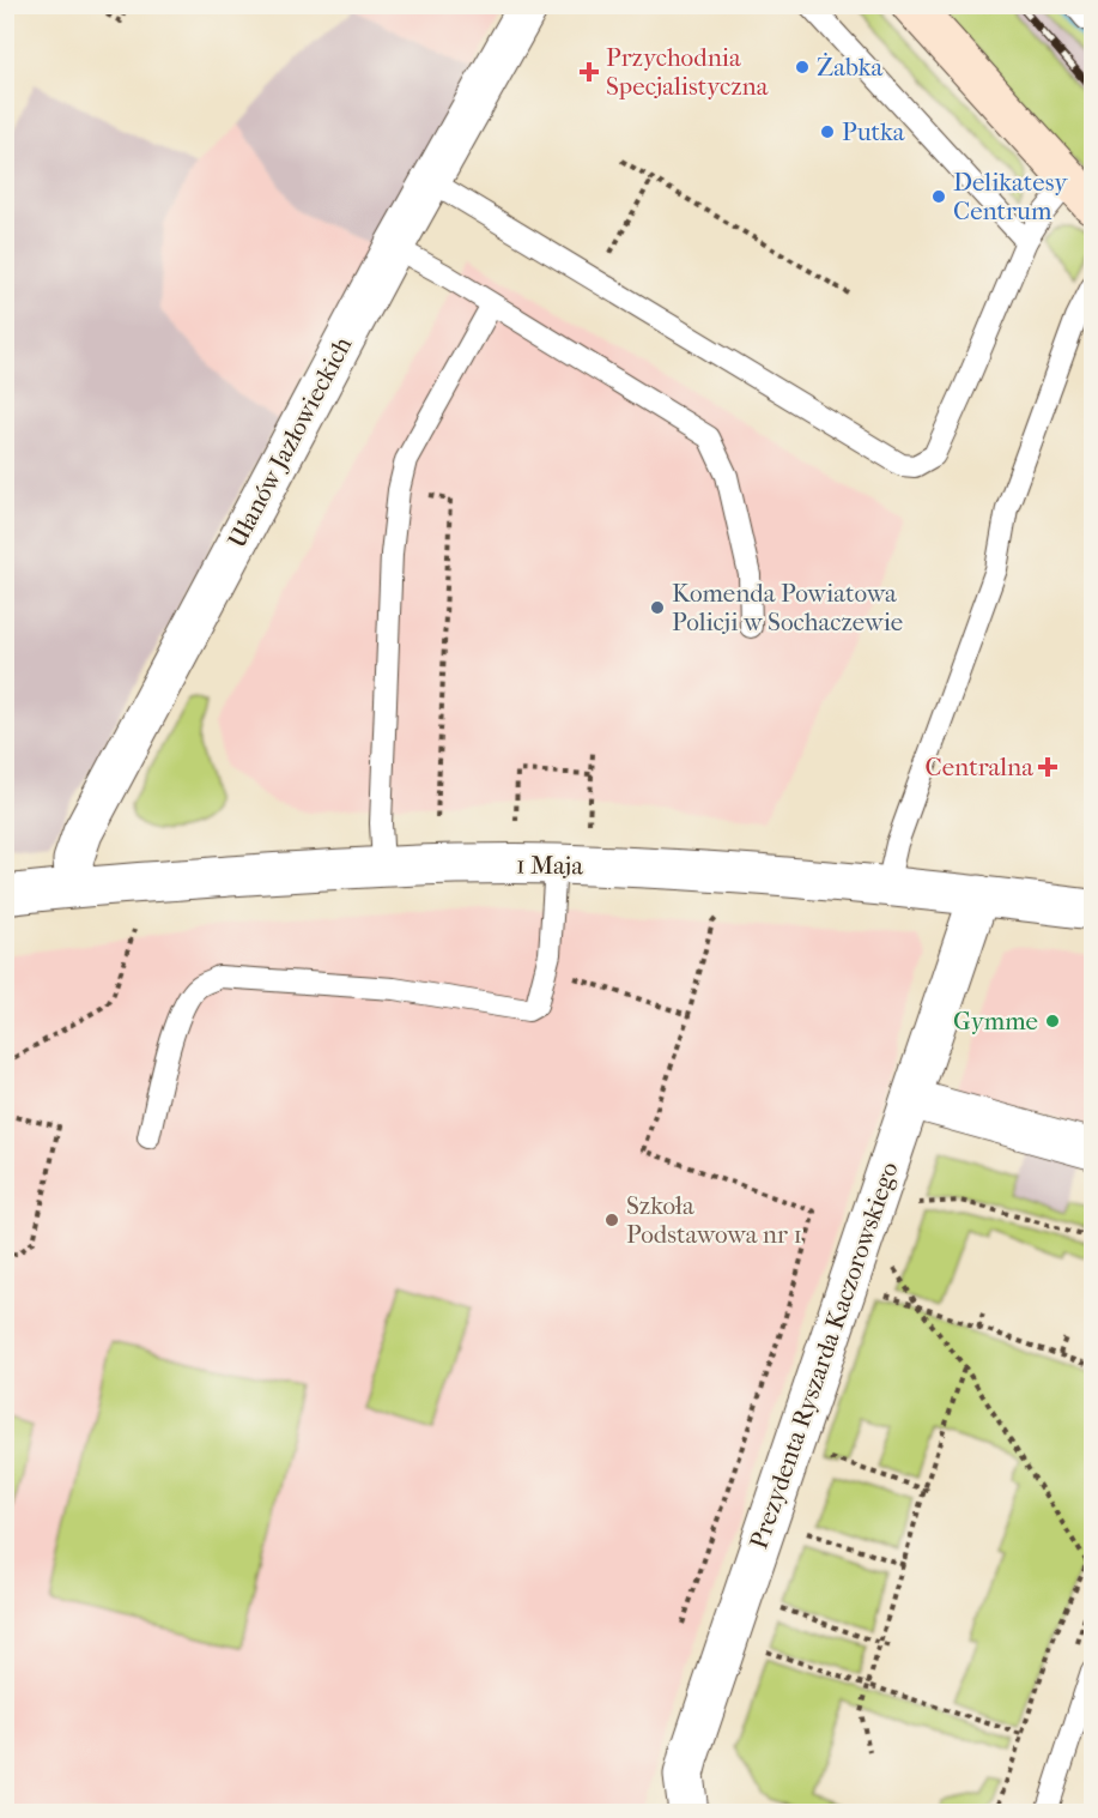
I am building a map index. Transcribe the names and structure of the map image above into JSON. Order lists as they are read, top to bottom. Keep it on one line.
{"streets":{"street":["Ułanów Jazłowieckich","1 Maja","Prezydenta Ryszarda Kaczorowskiego"]},"crossings":[["Ułanów Jazłowieckich","1 Maja"],["1 Maja","Prezydenta Ryszarda Kaczorowskiego"]],"places":{"other":["Żabka","Putka","Delikatesy Centrum","Komenda Powiatowa Policji w Sochaczewie","Gymme","Szkoła Podstawowa nr 1"],"health":["Przychodnia Specjalistyczna","Centralna"]}}
